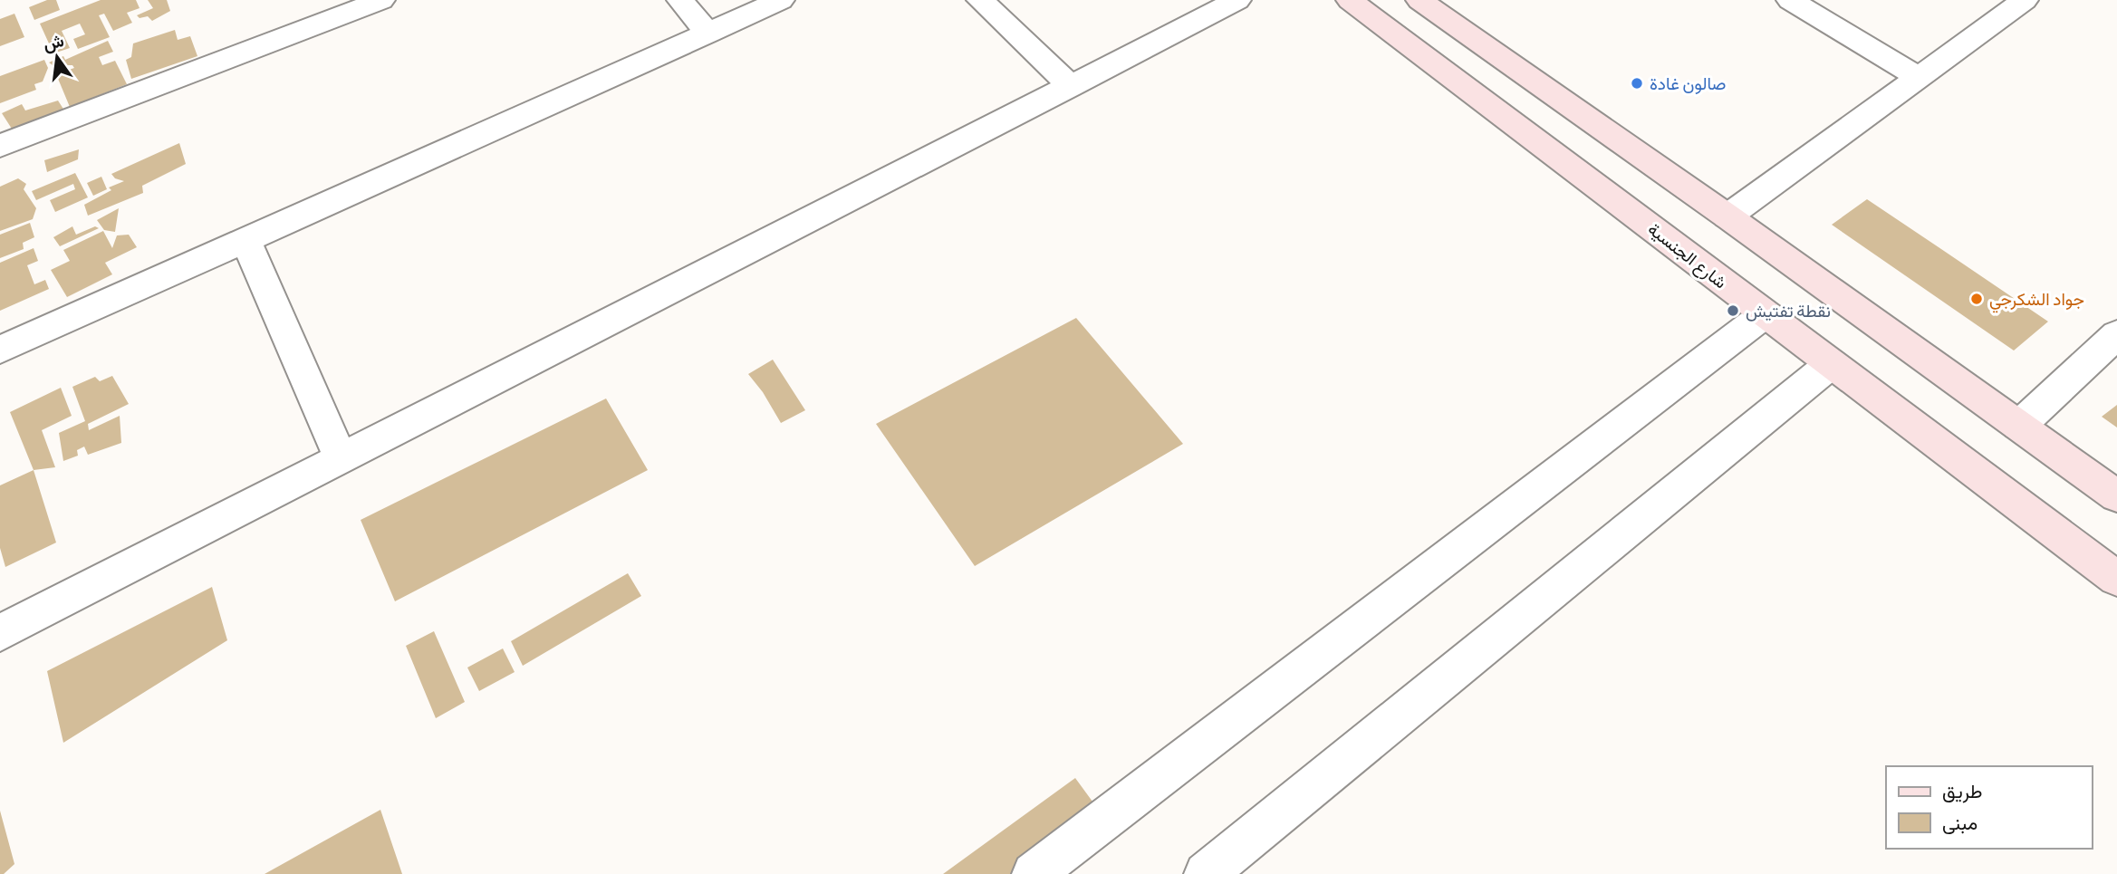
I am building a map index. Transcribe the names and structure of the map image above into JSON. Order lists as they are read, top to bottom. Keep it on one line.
{"streets":{"main road":["شارع الجنسية"]},"places":["صالون غادة","جواد الشكرجي","نقطة تفتيش"],"legend":["طريق","مبنى"],"north":"top"}
